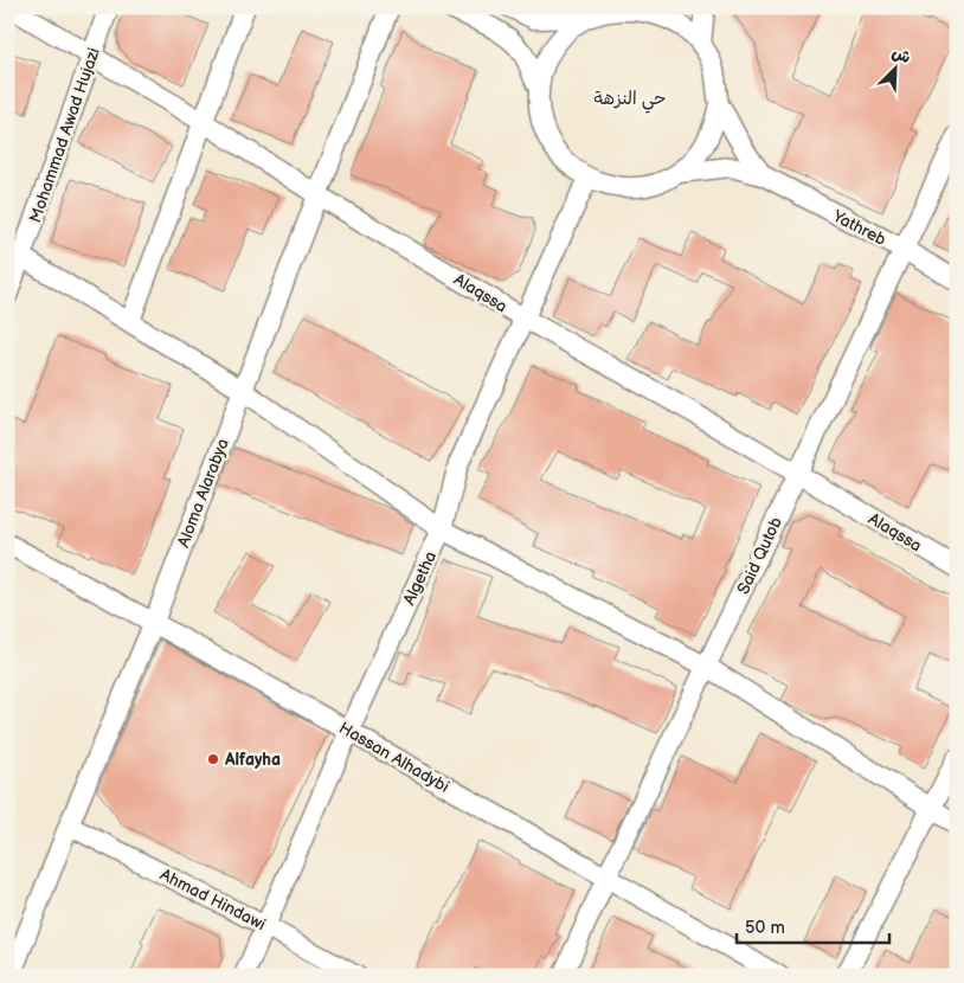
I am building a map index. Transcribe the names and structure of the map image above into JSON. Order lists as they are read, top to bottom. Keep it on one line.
{"streets":{"street":["Mohammad Awad Hujazi","Yathreb","Alaqssa","Aloma Alarabya","Said Qutob","Algetha","Hassan Alhadybi","Ahmad Hindawi"]},"crossings":[["Mohammad Awad Hujazi","Alaqssa"],["Yathreb","Said Qutob"],["Alaqssa","Aloma Alarabya"],["Alaqssa","Said Qutob"],["Alaqssa","Algetha"],["Aloma Alarabya","Hassan Alhadybi"],["Aloma Alarabya","Ahmad Hindawi"],["Said Qutob","Hassan Alhadybi"],["Algetha","Hassan Alhadybi"],["Algetha","Ahmad Hindawi"]],"districts":["حي النزهة"],"places":["Alfayha"],"scale_bar":"50 m","north":"top right"}
